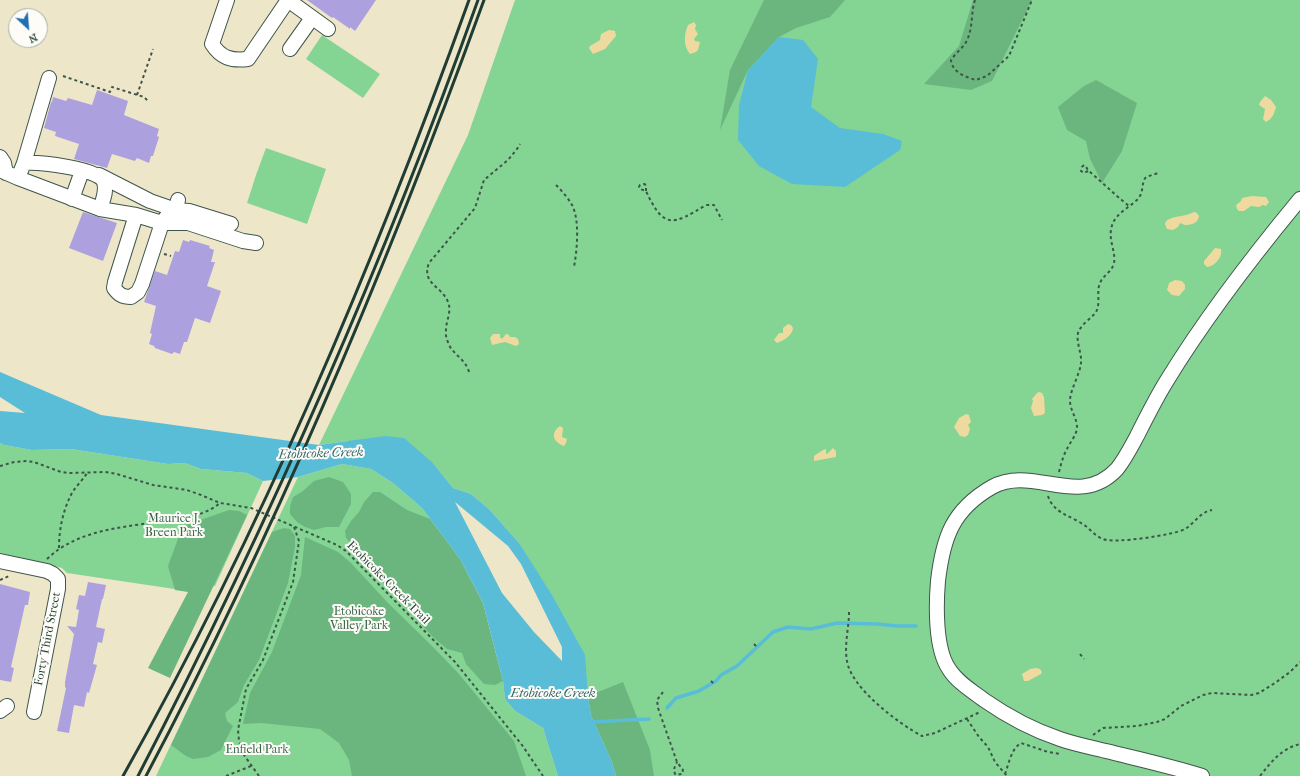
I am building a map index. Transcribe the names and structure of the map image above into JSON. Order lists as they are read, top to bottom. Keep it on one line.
{"streets":{"street":["Forty Third Street"],"path":["Etobicoke Creek Trail"]},"water":["Etobicoke Creek"],"parks":["Maurice J. Breen Park","Etobicoke Valley Park","Enfield Park"],"north":"bottom right"}
